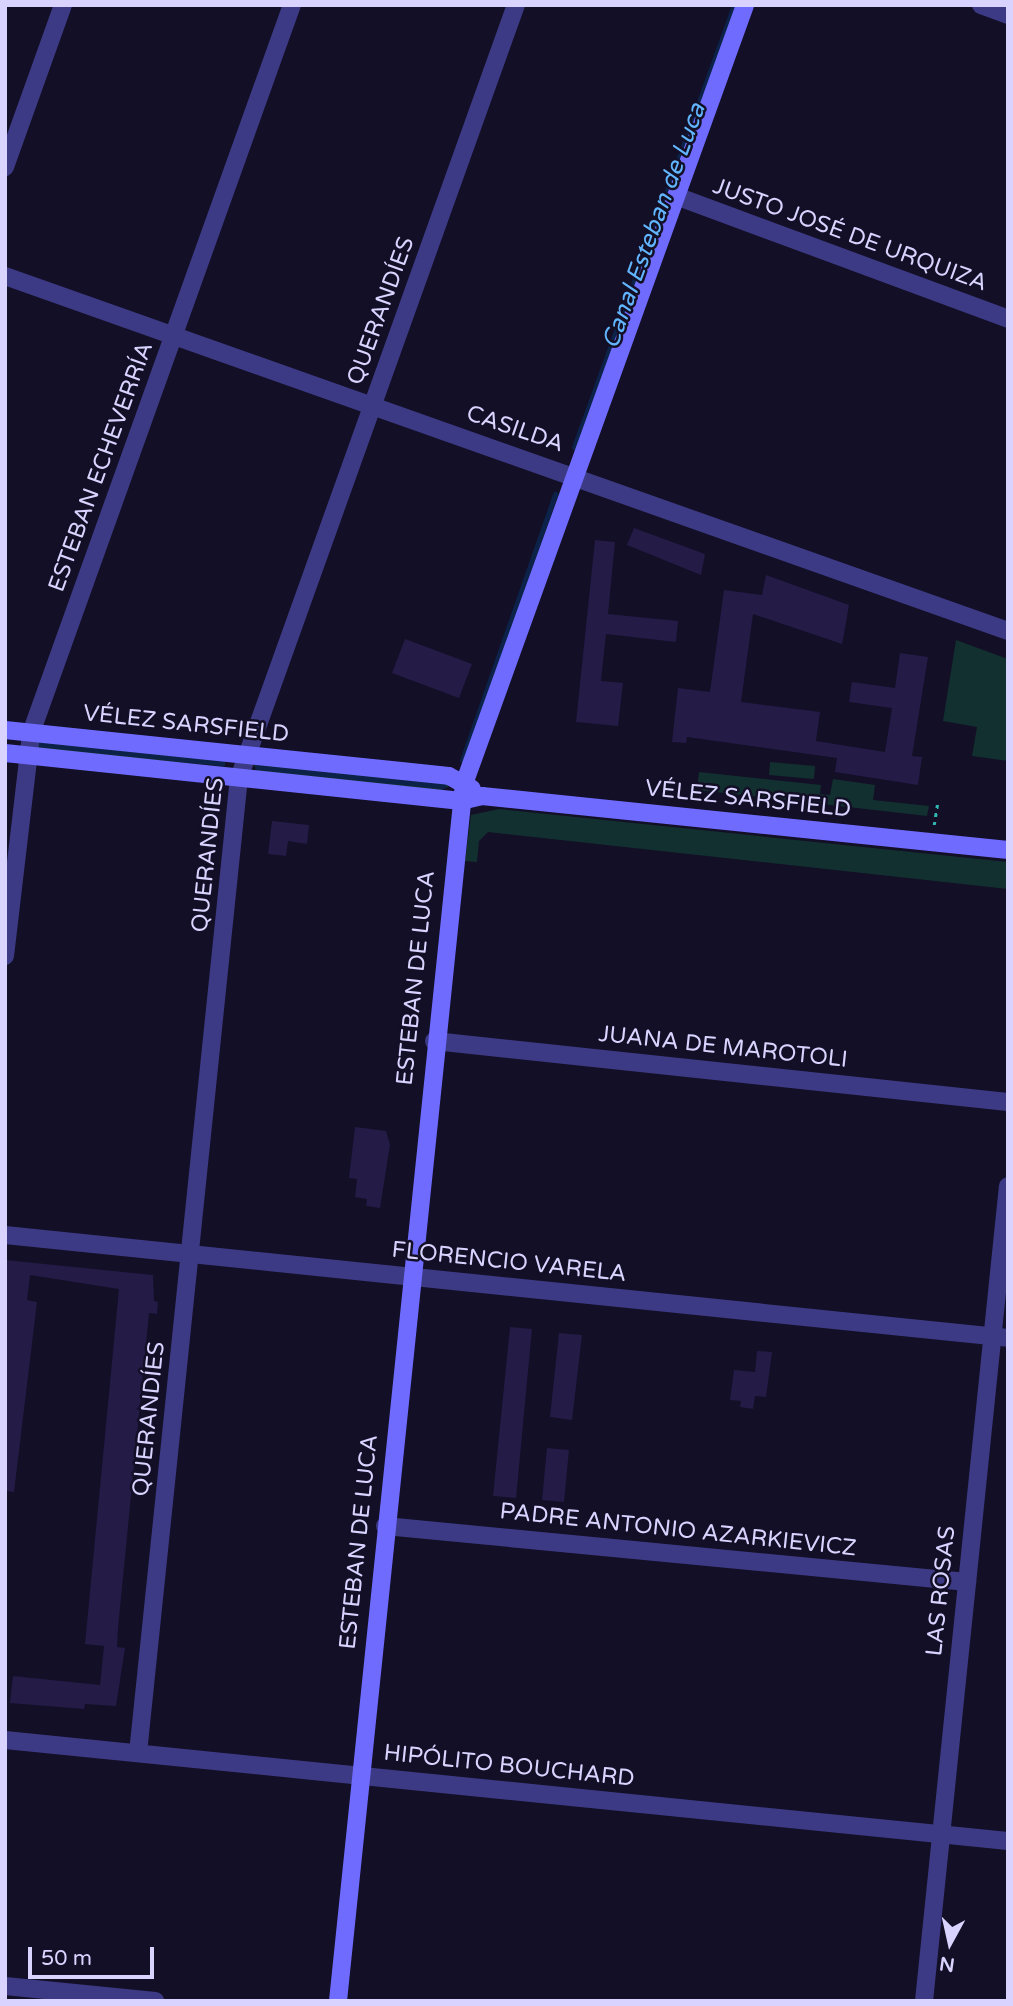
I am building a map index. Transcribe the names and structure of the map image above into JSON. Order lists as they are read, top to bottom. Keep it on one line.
{"streets":{"street":["JUSTO JOSÉ DE URQUIZA","QUERANDÍES","CASILDA","ESTEBAN ECHEVERRÍA","VÉLEZ SARSFIELD","ESTEBAN DE LUCA","JUANA DE MAROTOLI","FLORENCIO VARELA","PADRE ANTONIO AZARKIEVICZ","LAS ROSAS","HIPÓLITO BOUCHARD"]},"crossings":[["JUSTO JOSÉ DE URQUIZA","ESTEBAN DE LUCA"],["QUERANDÍES","CASILDA"],["QUERANDÍES","VÉLEZ SARSFIELD"],["QUERANDÍES","FLORENCIO VARELA"],["QUERANDÍES","HIPÓLITO BOUCHARD"],["CASILDA","ESTEBAN ECHEVERRÍA"],["CASILDA","ESTEBAN DE LUCA"],["ESTEBAN ECHEVERRÍA","VÉLEZ SARSFIELD"],["VÉLEZ SARSFIELD","ESTEBAN DE LUCA"],["ESTEBAN DE LUCA","JUANA DE MAROTOLI"],["ESTEBAN DE LUCA","FLORENCIO VARELA"],["ESTEBAN DE LUCA","PADRE ANTONIO AZARKIEVICZ"],["ESTEBAN DE LUCA","HIPÓLITO BOUCHARD"],["FLORENCIO VARELA","LAS ROSAS"],["PADRE ANTONIO AZARKIEVICZ","LAS ROSAS"],["LAS ROSAS","HIPÓLITO BOUCHARD"]],"water":["Canal Esteban de Luca"],"scale_bar":"50 m","north":"bottom"}
